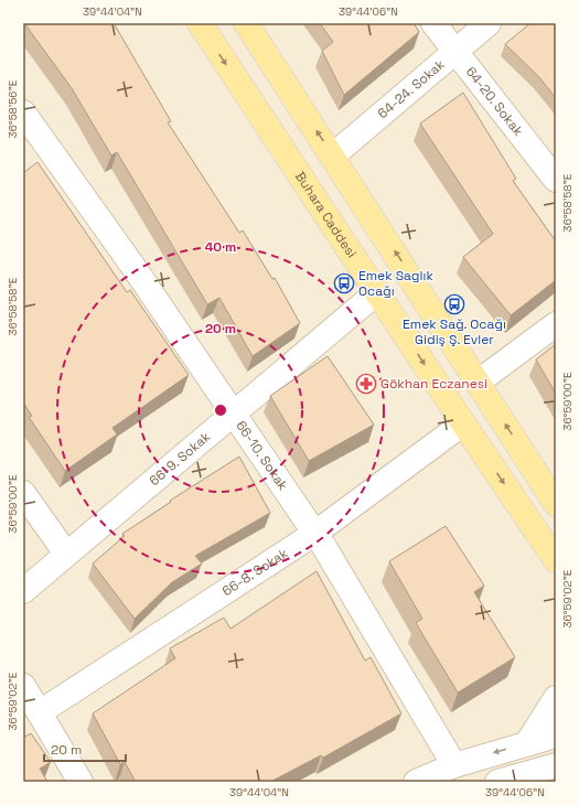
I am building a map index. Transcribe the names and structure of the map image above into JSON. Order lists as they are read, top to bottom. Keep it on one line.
{"streets":{"main road":["Buhara Caddesi"],"street":["64-24. Sokak","64-20. Sokak","66-10. Sokak","66-9. Sokak","66-8. Sokak"]},"crossings":[["64-24. Sokak","64-20. Sokak"],["Buhara Caddesi","66-9. Sokak"],["Buhara Caddesi","66-8. Sokak"],["66-10. Sokak","66-9. Sokak"],["66-10. Sokak","66-8. Sokak"]],"places":{"bus stop":["Emek Saglık Ocağı","Emek Sağ. Ocağı Gidiş Ş. Evler"],"pharmacy":["Gökhan Eczanesi"]},"scale_bar":"20 m","coordinates":["39°44'04\"N","39°44'06\"N","36°58'56\"E","36°58'58\"E","36°59'00\"E","36°59'02\"E"],"rings":["40 m","20 m"]}
